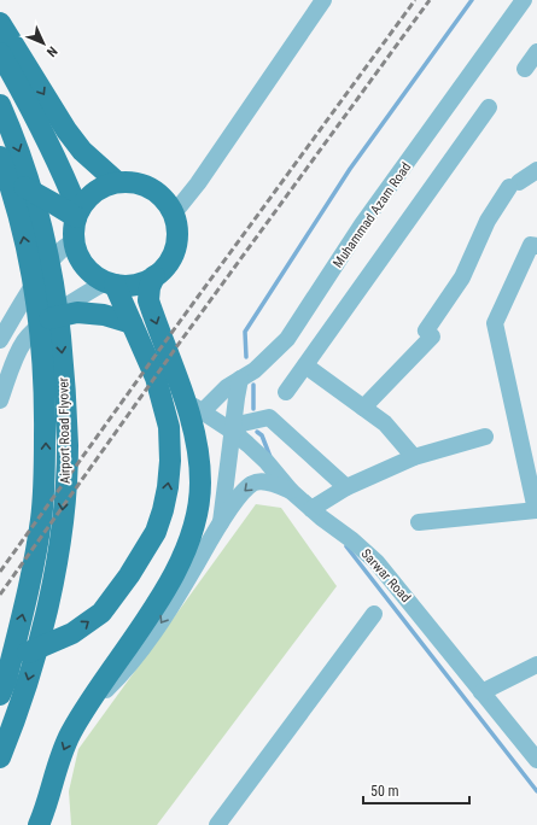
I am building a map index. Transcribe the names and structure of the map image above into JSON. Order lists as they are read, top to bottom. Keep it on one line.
{"streets":{"main road":["Airport Road Flyover"],"street":["Muhammad Azam Road","Sarwar Road"]},"crossings":[["Muhammad Azam Road","Sarwar Road"]],"scale_bar":"50 m","north":"bottom right"}
